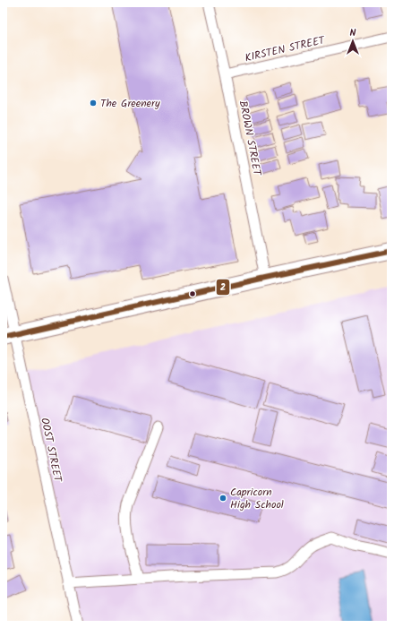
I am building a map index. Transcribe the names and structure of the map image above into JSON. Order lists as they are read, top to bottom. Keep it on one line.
{"streets":{"street":["KIRSTEN STREET","BROWN STREET","OOST STREET"]},"crossings":[["KIRSTEN STREET","BROWN STREET"]],"places":["The Greenery","Capricorn High School"],"lines":["transit line 2"],"north":"top"}
